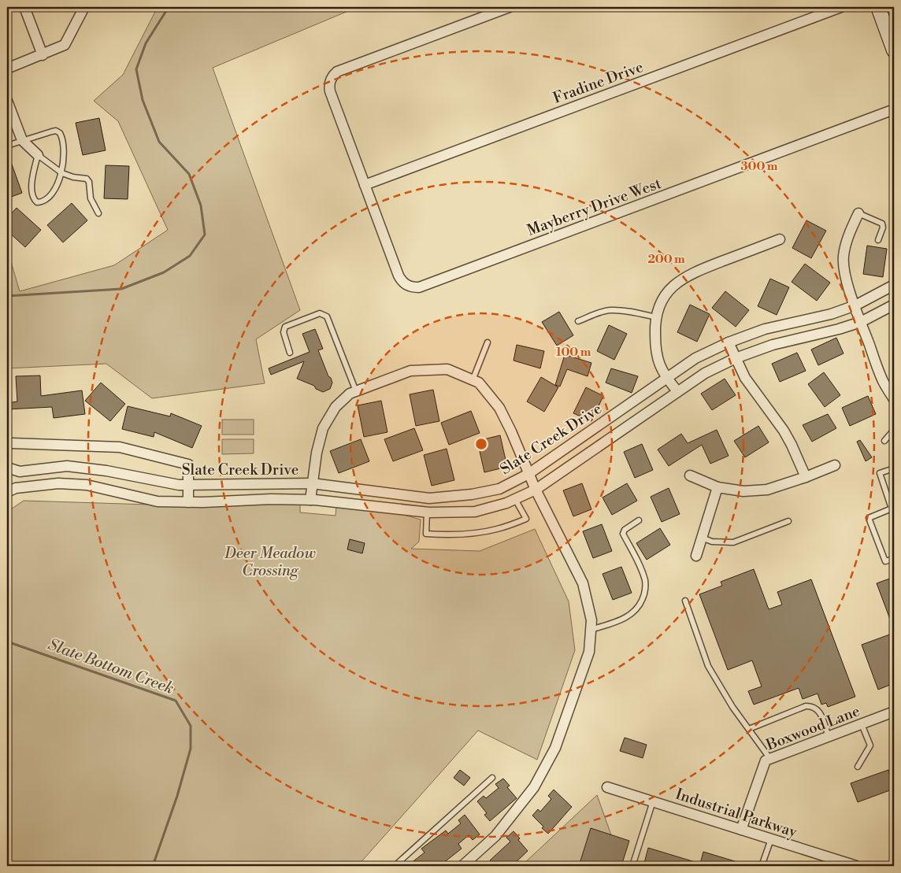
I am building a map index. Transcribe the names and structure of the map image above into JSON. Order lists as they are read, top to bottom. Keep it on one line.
{"streets":{"street":["Fradine Drive","Mayberry Drive West","Slate Creek Drive","Boxwood Lane","Industrial Parkway"]},"crossings":[["Fradine Drive","Mayberry Drive West"],["Boxwood Lane","Industrial Parkway"]],"water":["Slate Bottom Creek"],"parks":["Deer Meadow Crossing"],"rings":["300 m","200 m","100 m"]}
